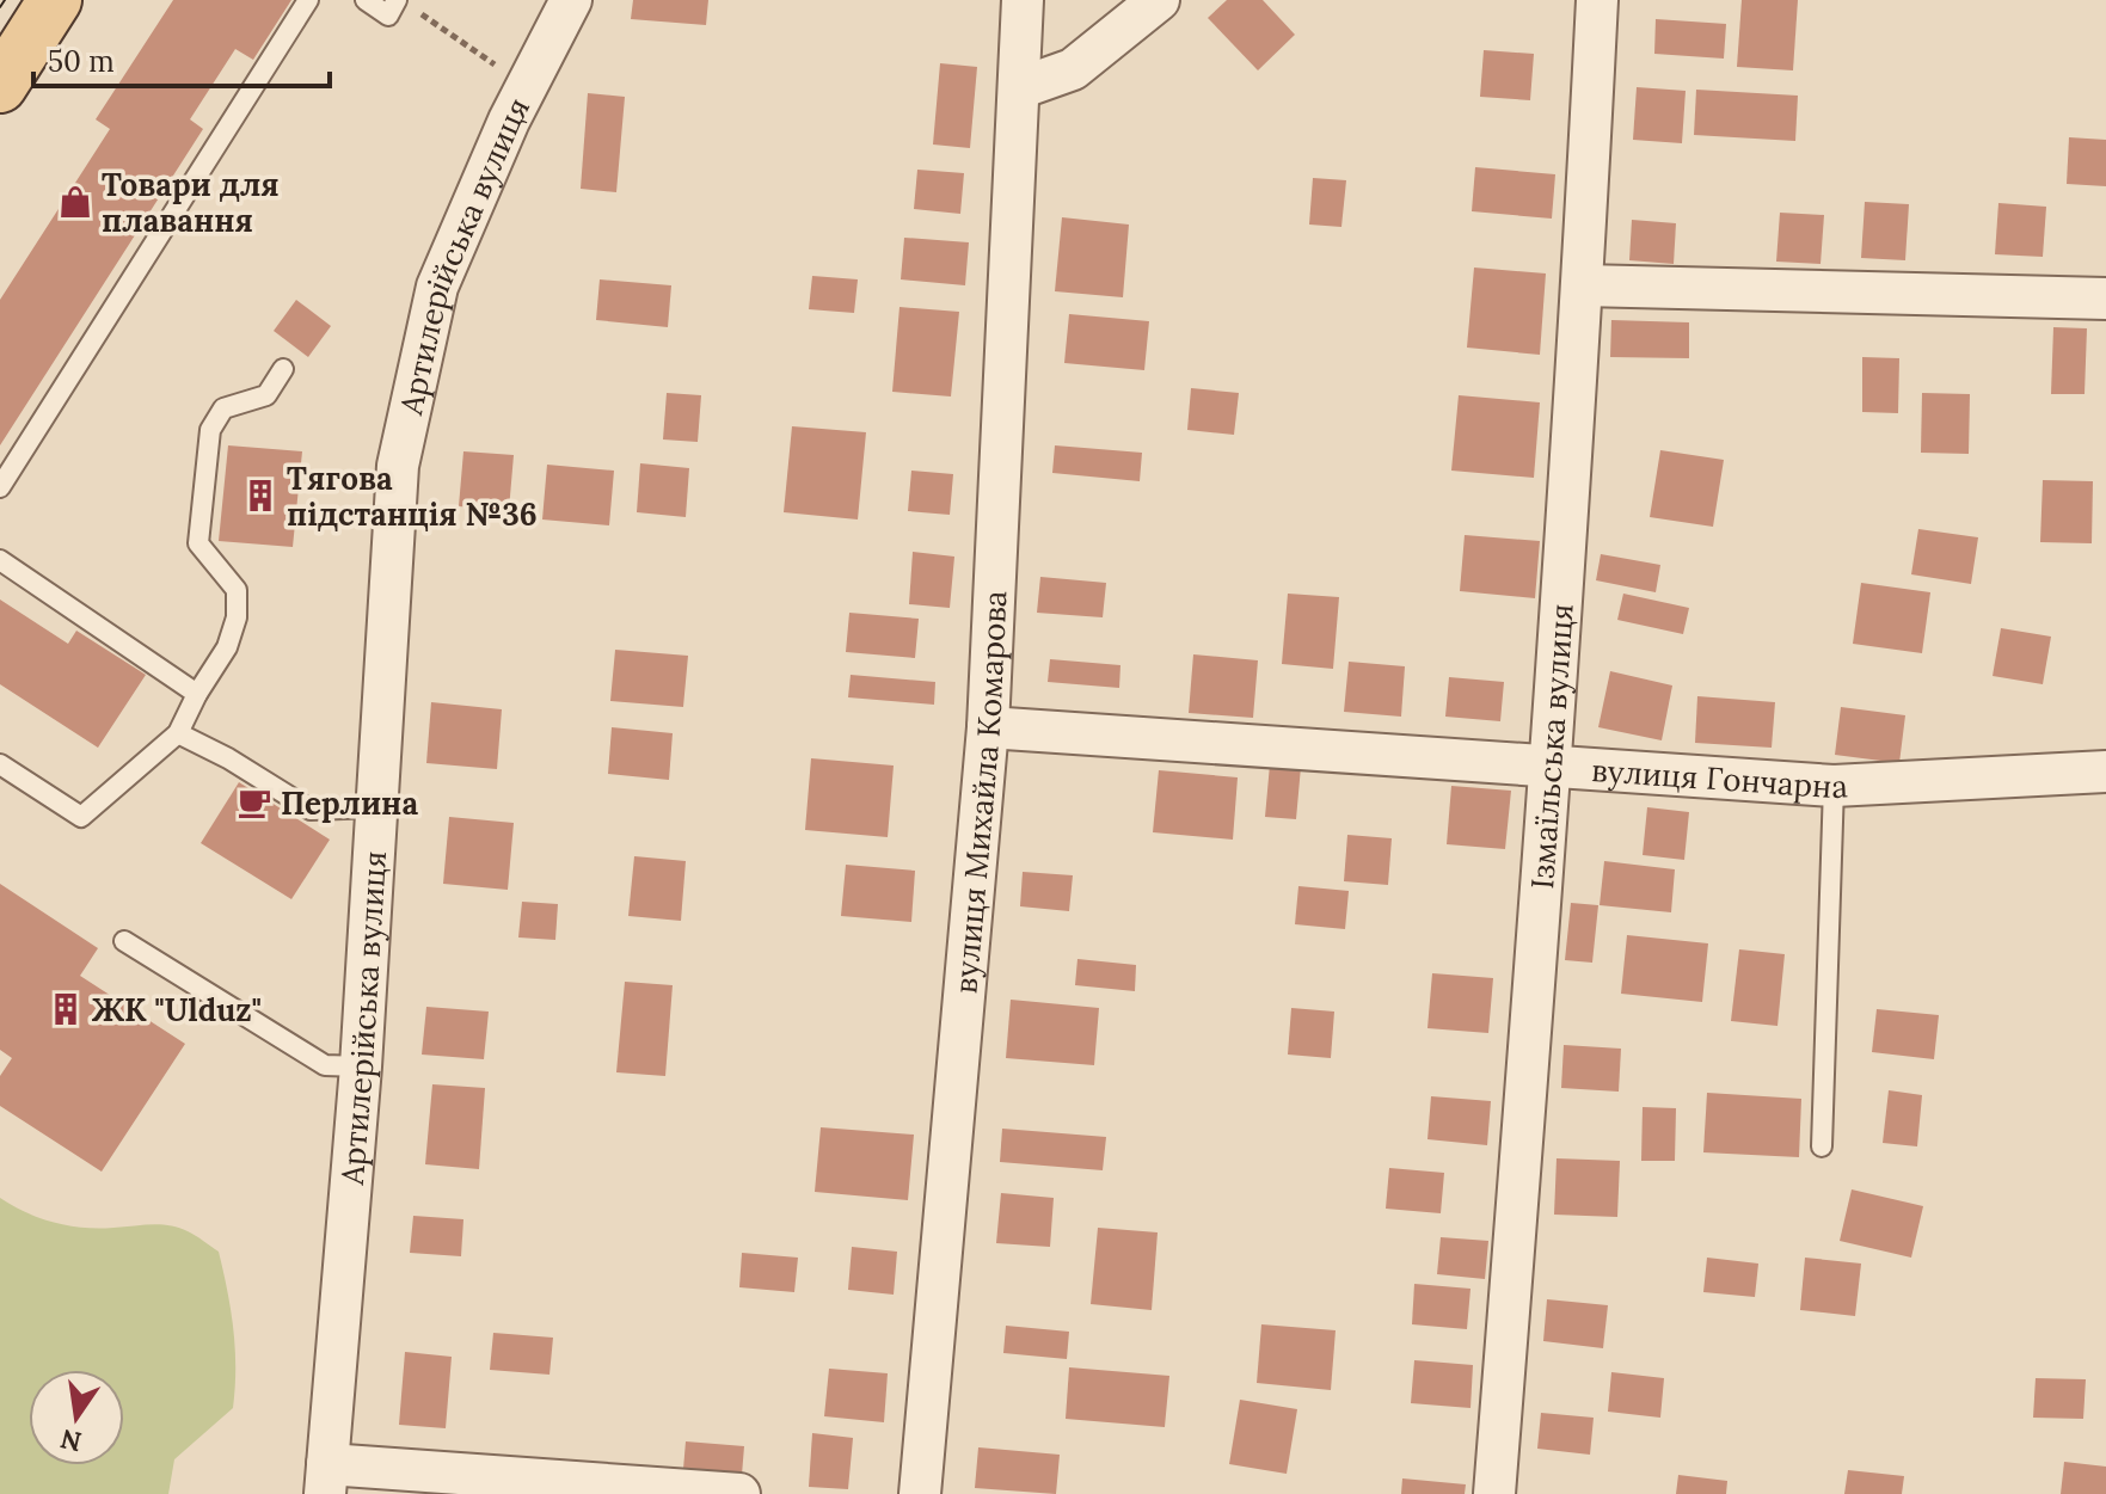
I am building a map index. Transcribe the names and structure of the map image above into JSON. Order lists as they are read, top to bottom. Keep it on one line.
{"streets":{"street":["Артилерійська вулиця","Ізмаїльська вулиця","вулиця Гончарна","вулиця Михайла Комарова"]},"crossings":[["Ізмаїльська вулиця","вулиця Гончарна"],["вулиця Гончарна","вулиця Михайла Комарова"]],"places":{"shop":["Товари для плавання"],"building":["Тягова пiдстанцiя №36","ЖК \"Ulduz\""],"cafe":["Перлина"]},"scale_bar":"50 m","north":"bottom"}
